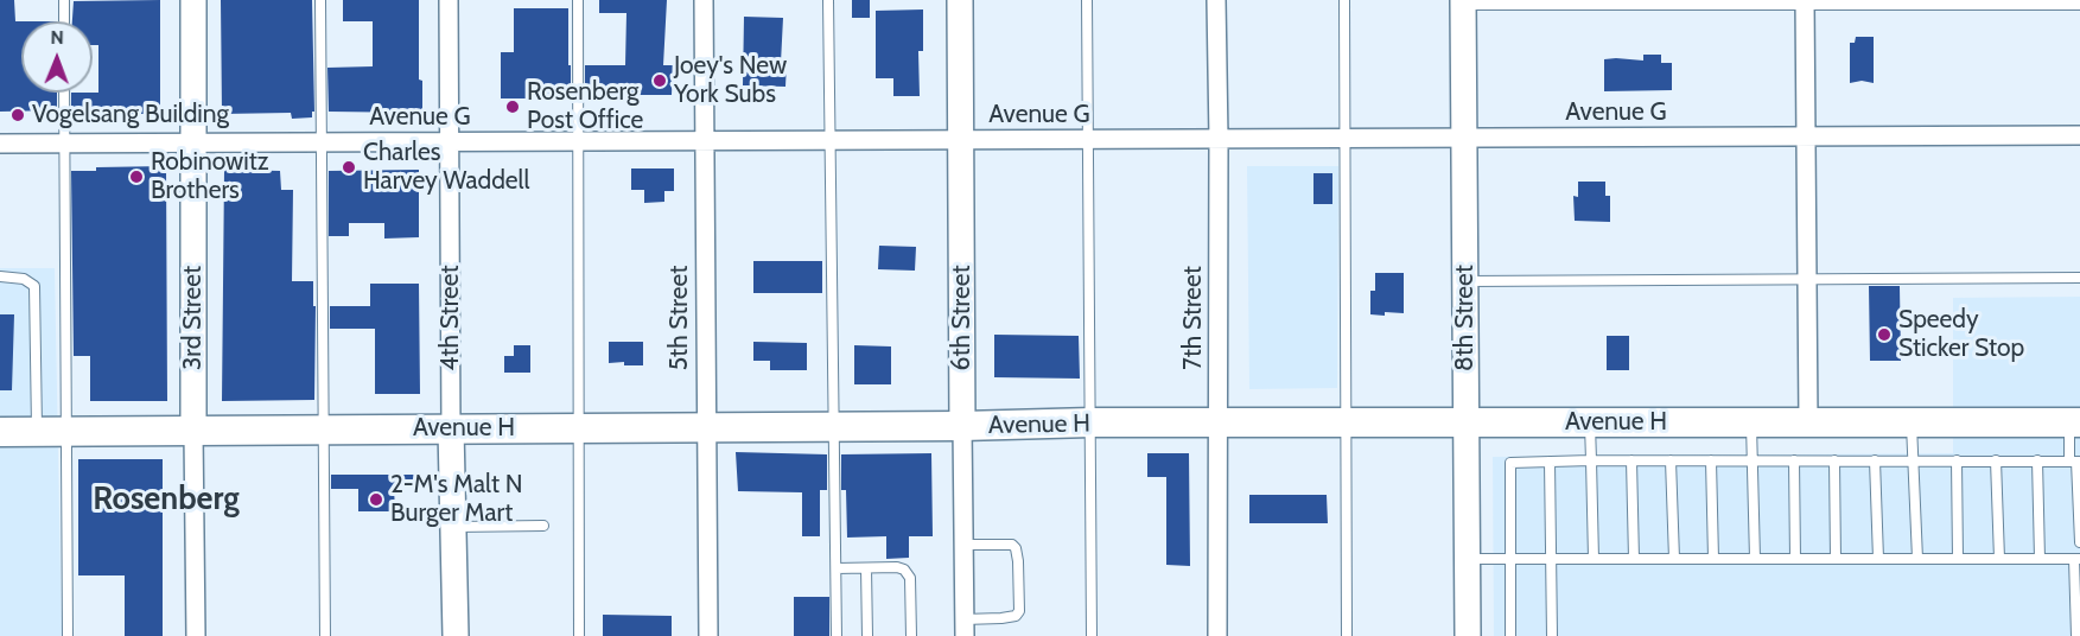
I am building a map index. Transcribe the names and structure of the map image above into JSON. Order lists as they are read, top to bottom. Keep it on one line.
{"streets":{"main road":["Avenue H"],"street":["Avenue G","3rd Street","4th Street","5th Street","6th Street","7th Street","8th Street"]},"crossings":[["Avenue G","3rd Street"],["Avenue G","4th Street"],["Avenue G","5th Street"],["Avenue G","6th Street"],["Avenue G","7th Street"],["Avenue G","8th Street"],["3rd Street","Avenue H"],["4th Street","Avenue H"],["5th Street","Avenue H"],["6th Street","Avenue H"],["7th Street","Avenue H"],["8th Street","Avenue H"]],"districts":["Rosenberg"],"places":["Joey's New York Subs","Rosenberg Post Office","Vogelsang Building","Charles Harvey Waddell","Robinowitz Brothers","Speedy Sticker Stop","2-M's Malt N Burger Mart"],"north":"top"}
